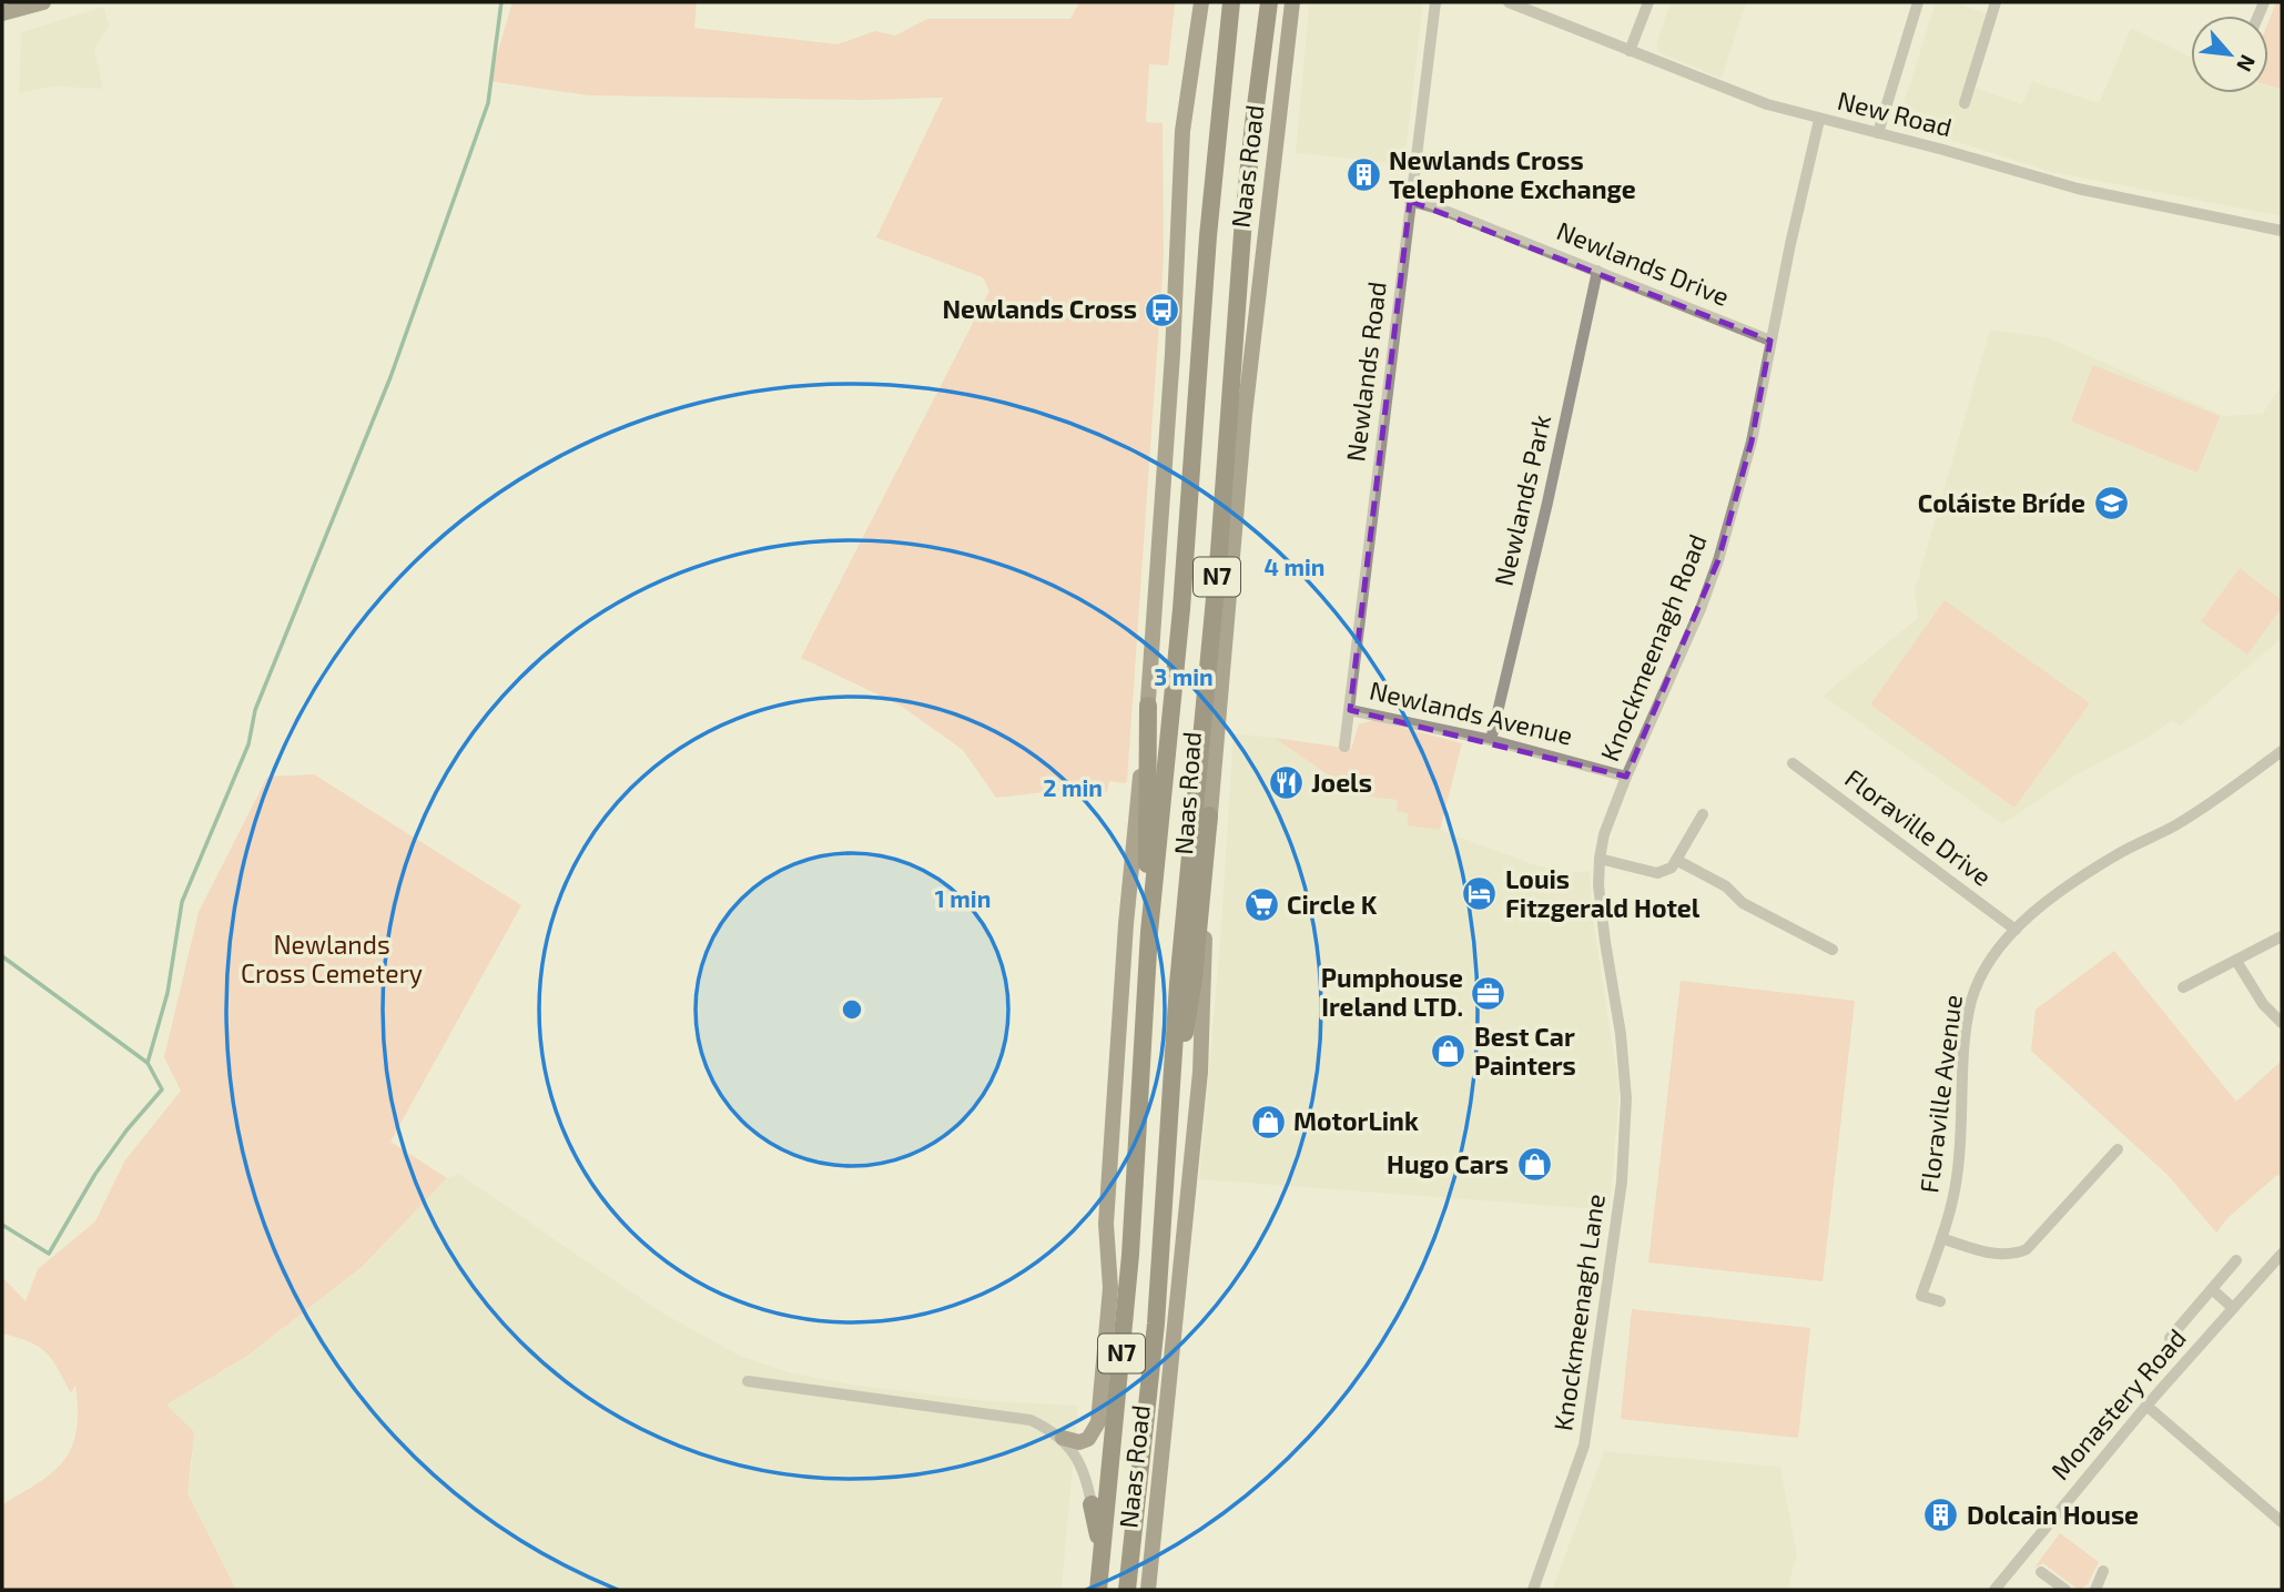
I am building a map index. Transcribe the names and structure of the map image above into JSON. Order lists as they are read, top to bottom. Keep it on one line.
{"streets":{"highway":["Naas Road","N7"],"street":["New Road","Newlands Drive","Newlands Road","Newlands Park","Knockmeenagh Road","Newlands Avenue","Floraville Drive","Floraville Avenue","Knockmeenagh Lane","Monastery Road"]},"crossings":[["New Road","Knockmeenagh Road"],["Naas Road","N7"],["Newlands Drive","Newlands Road"],["Newlands Drive","Newlands Park"],["Newlands Drive","Knockmeenagh Road"],["Newlands Road","Newlands Avenue"],["Newlands Park","Newlands Avenue"],["Knockmeenagh Road","Newlands Avenue"],["Knockmeenagh Road","Knockmeenagh Lane"],["Floraville Drive","Floraville Avenue"]],"parks":["Newlands Cross Cemetery"],"places":{"building":["Newlands Cross Telephone Exchange","Dolcain House"],"bus stop":["Newlands Cross"],"school or university":["Coláiste Bríde"],"restaurant":["Joels"],"hotel":["Louis Fitzgerald Hotel"],"supermarket":["Circle K"],"office":["Pumphouse Ireland LTD."],"shop":["Best Car Painters","MotorLink","Hugo Cars"]},"north":"bottom right","rings":["4 min","3 min","2 min","1 min"]}
